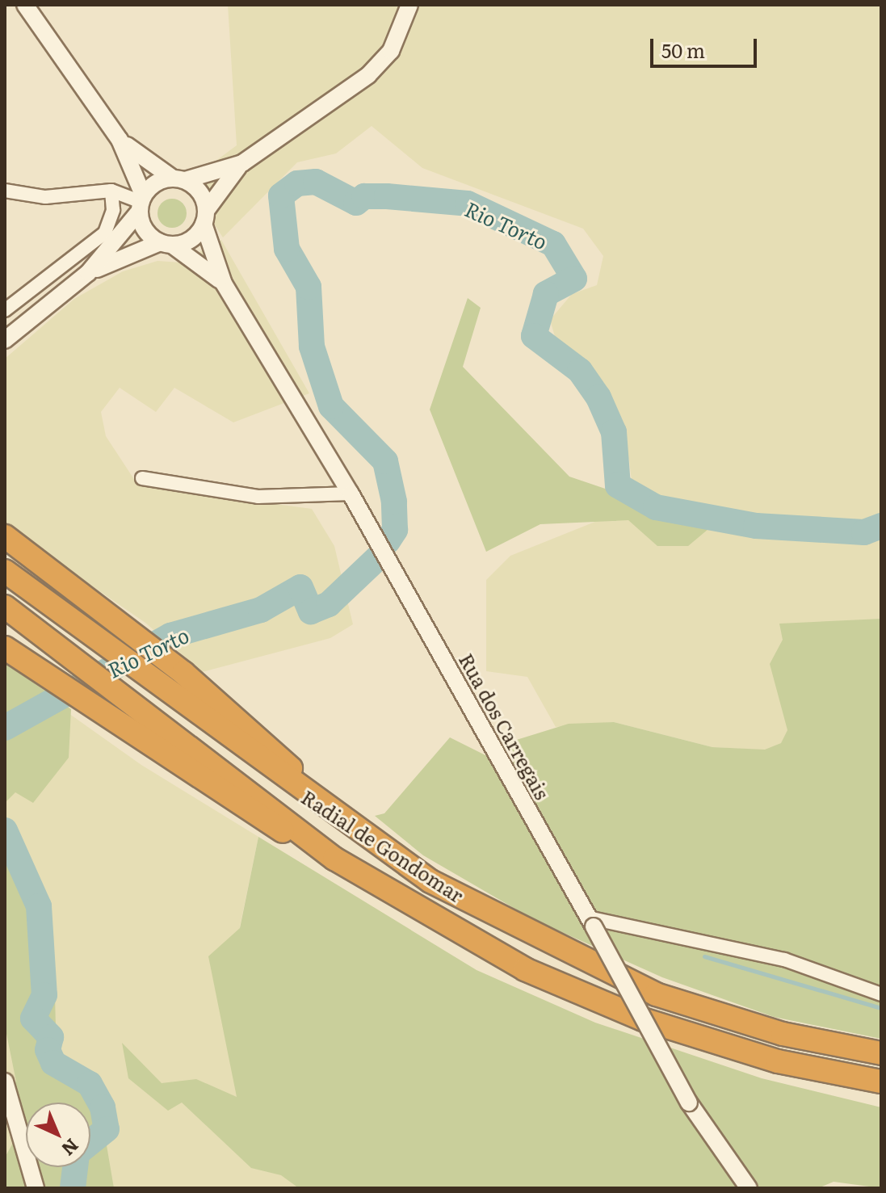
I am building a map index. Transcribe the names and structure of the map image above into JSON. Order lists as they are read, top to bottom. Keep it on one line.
{"streets":{"highway":["Radial de Gondomar"],"street":["Rua dos Carregais"]},"water":["Rio Torto"],"scale_bar":"50 m","north":"bottom right"}
